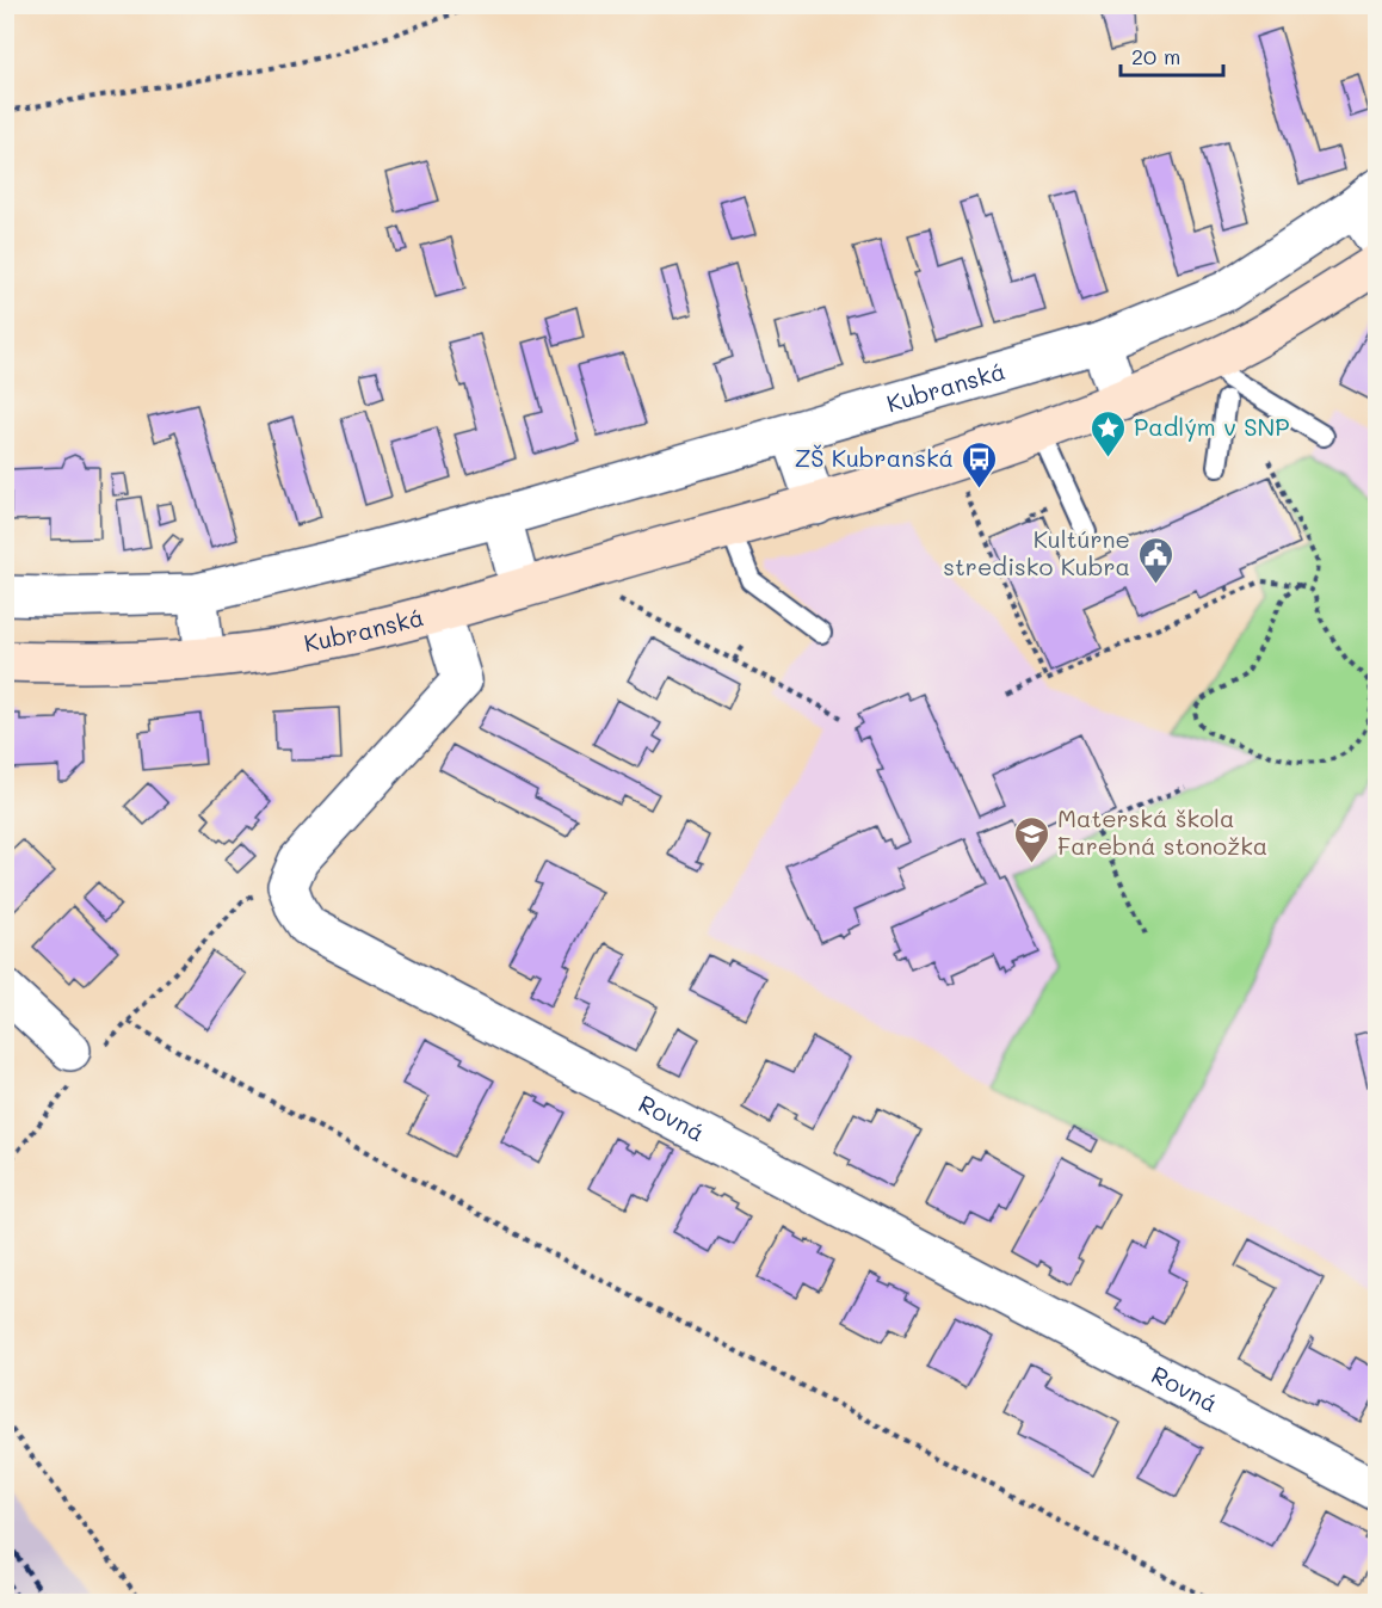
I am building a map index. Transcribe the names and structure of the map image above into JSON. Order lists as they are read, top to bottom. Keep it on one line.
{"streets":{"street":["Kubranská","Rovná"]},"places":{"place":["Padlým v SNP"],"bus stop":["ZŠ Kubranská"],"public building":["Kultúrne stredisko Kubra"],"school or university":["Materská škola Farebná stonožka"]},"scale_bar":"20 m"}
